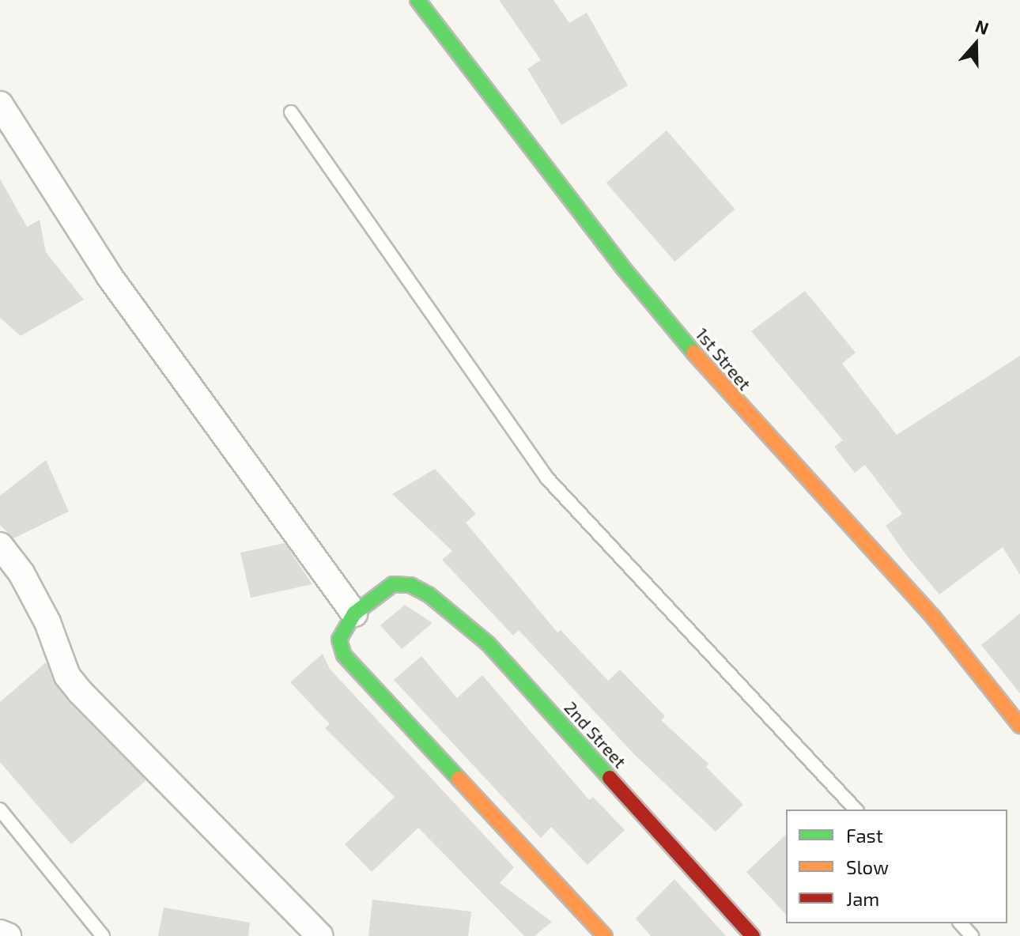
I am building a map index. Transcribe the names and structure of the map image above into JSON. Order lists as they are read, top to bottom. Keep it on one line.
{"streets":{"street":["1st Street","2nd Street"]},"legend":["Fast","Slow","Jam"],"north":"top"}
